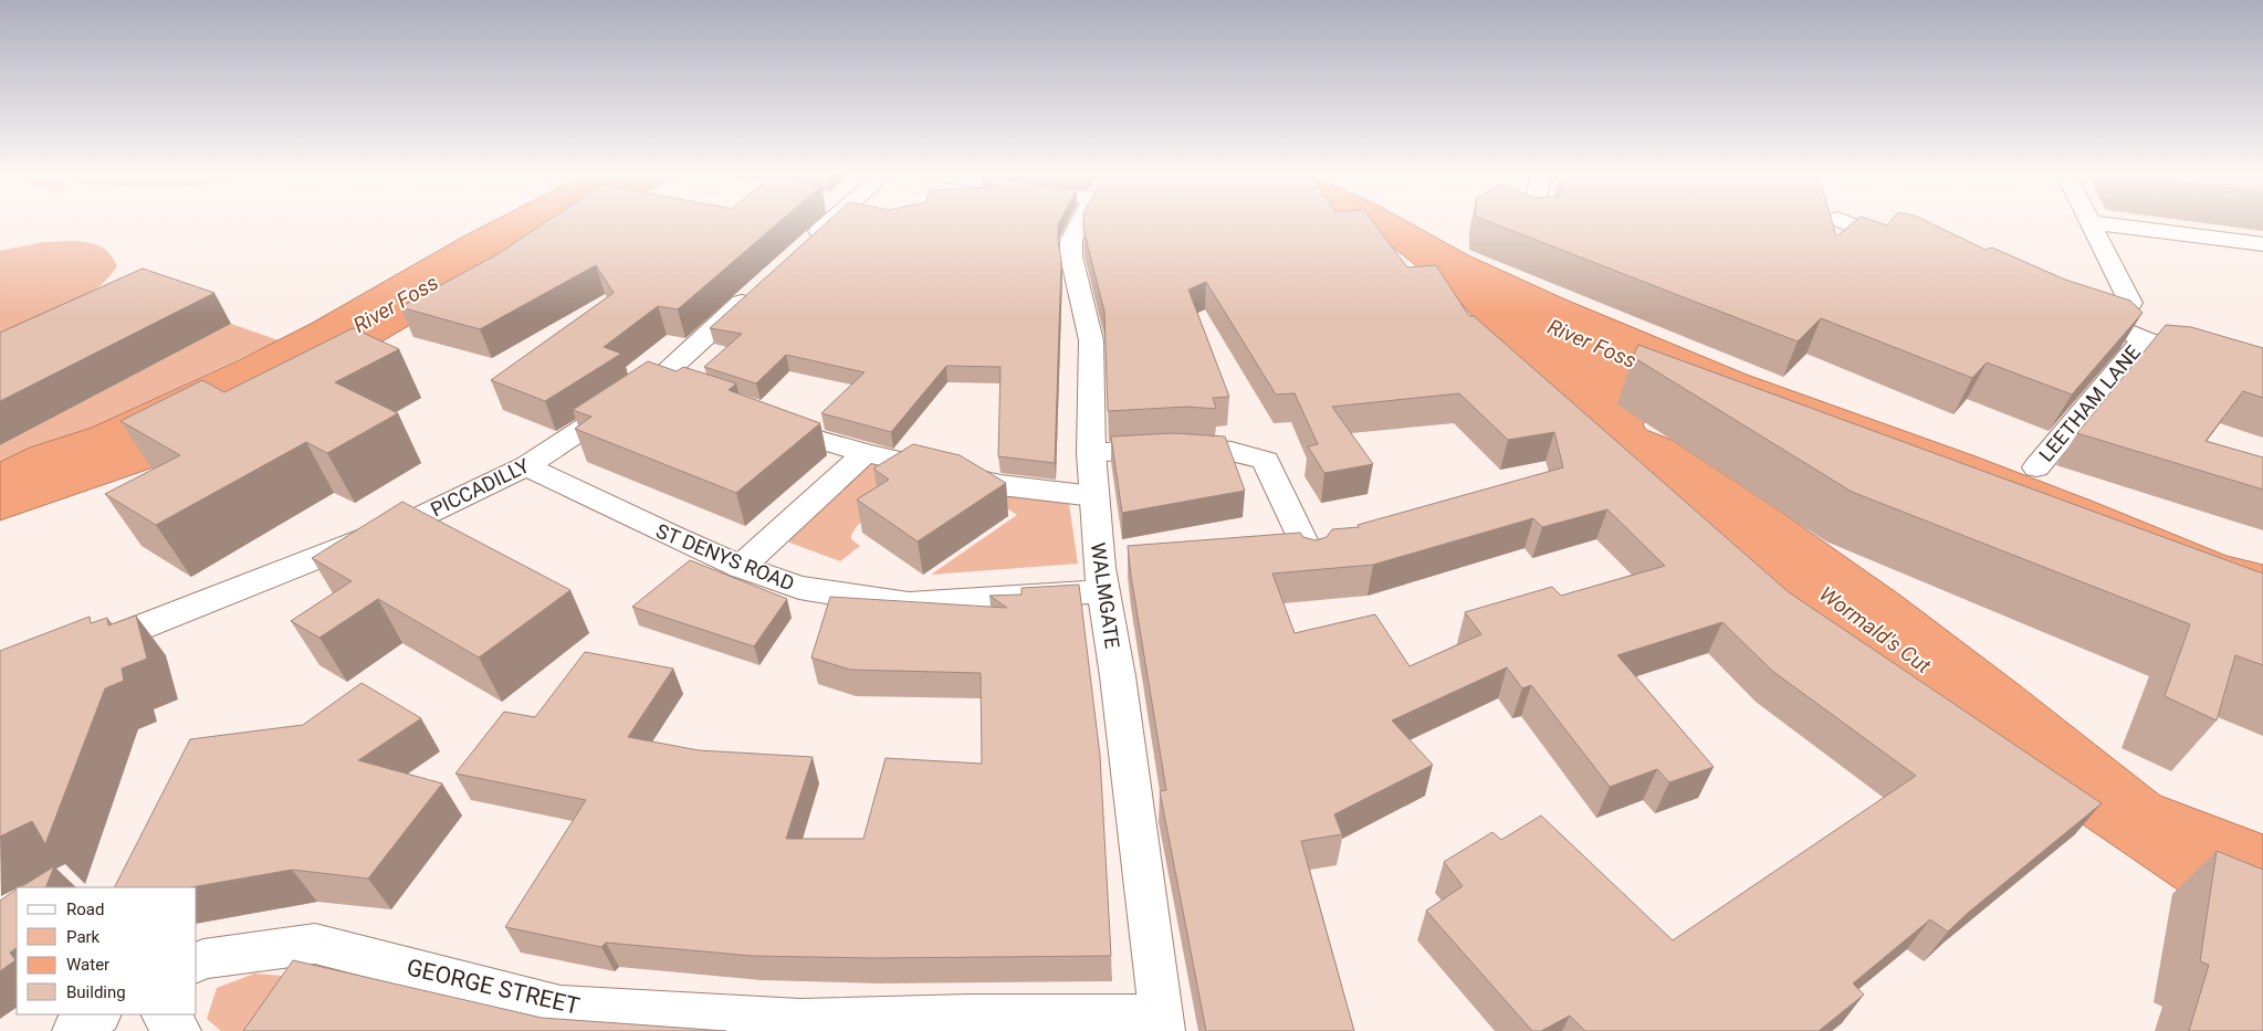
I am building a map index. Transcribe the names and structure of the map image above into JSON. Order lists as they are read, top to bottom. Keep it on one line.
{"streets":{"street":["LEETHAM LANE","PICCADILLY","ST DENYS ROAD","WALMGATE","GEORGE STREET"]},"crossings":[["PICCADILLY","ST DENYS ROAD"],["ST DENYS ROAD","WALMGATE"],["WALMGATE","GEORGE STREET"]],"water":["River Foss","Wormald's Cut"],"legend":["Road","Park","Water","Building"]}
